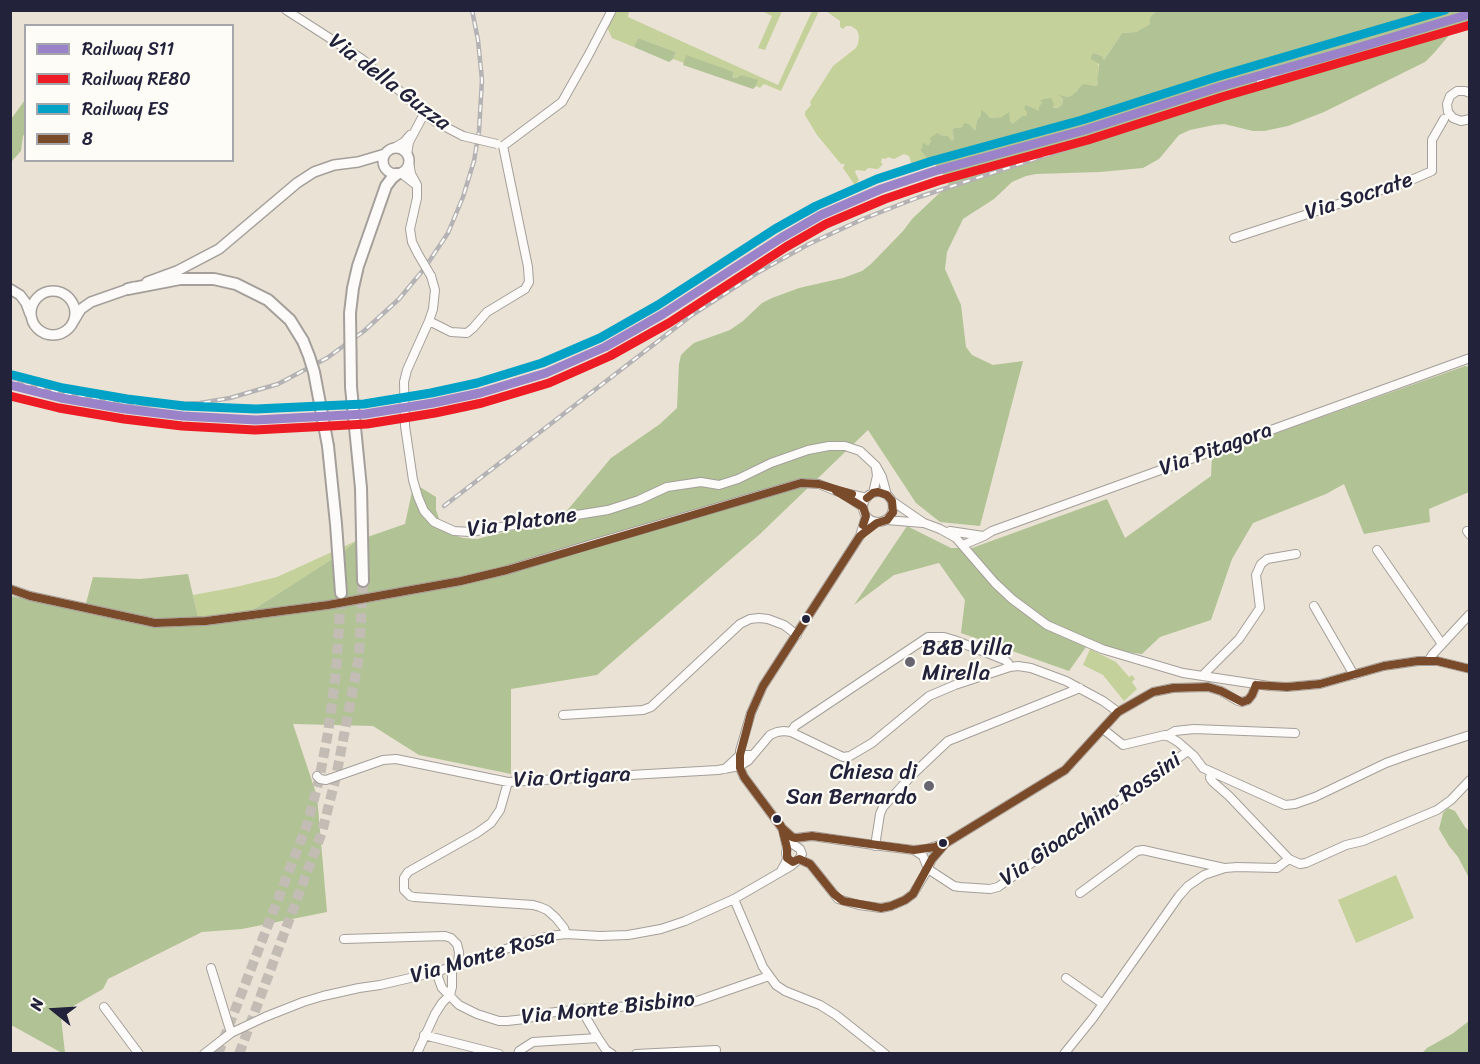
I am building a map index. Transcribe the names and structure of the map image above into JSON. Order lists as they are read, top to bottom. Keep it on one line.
{"streets":{"street":["Via della Guzza","Via Socrate","Via Pitagora","Via Platone","Via Ortigara","Via Gioacchino Rossini","Via Monte Rosa","Via Monte Bisbino"]},"crossings":[["Via Monte Rosa","Via Monte Bisbino"]],"places":["B&B Villa Mirella","Chiesa di San Bernardo"],"lines":["rail line ES","rail line S11","rail line RE80","transit line 8"],"legend":["Railway S11","Railway RE80","Railway ES","8"],"north":"left"}
